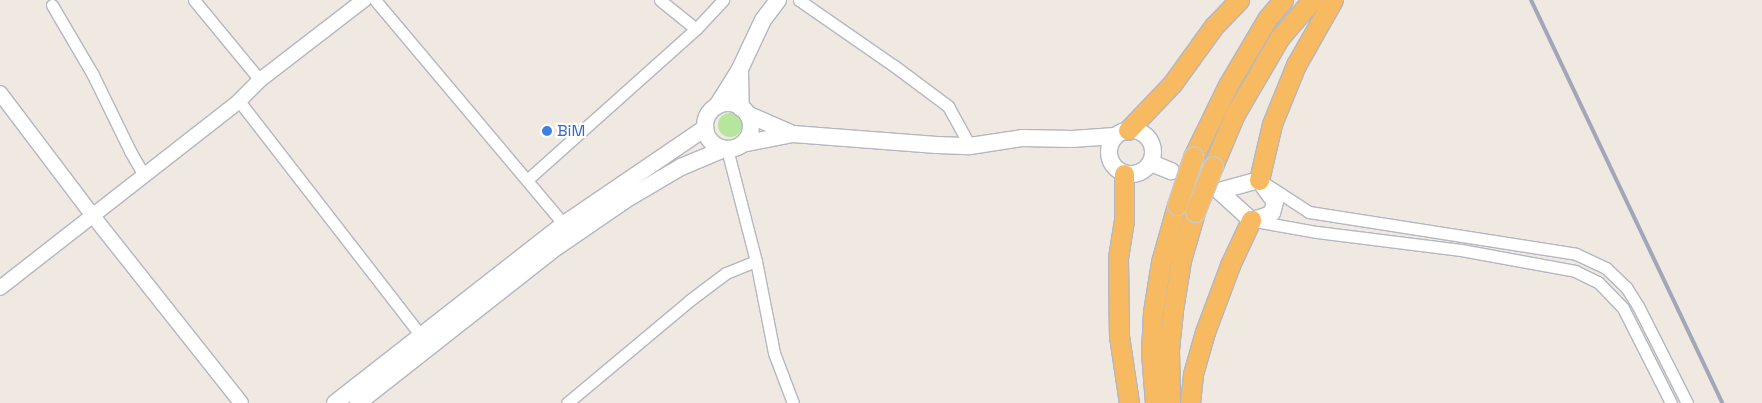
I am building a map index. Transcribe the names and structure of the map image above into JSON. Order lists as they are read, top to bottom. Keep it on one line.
{"places":["BiM"]}
